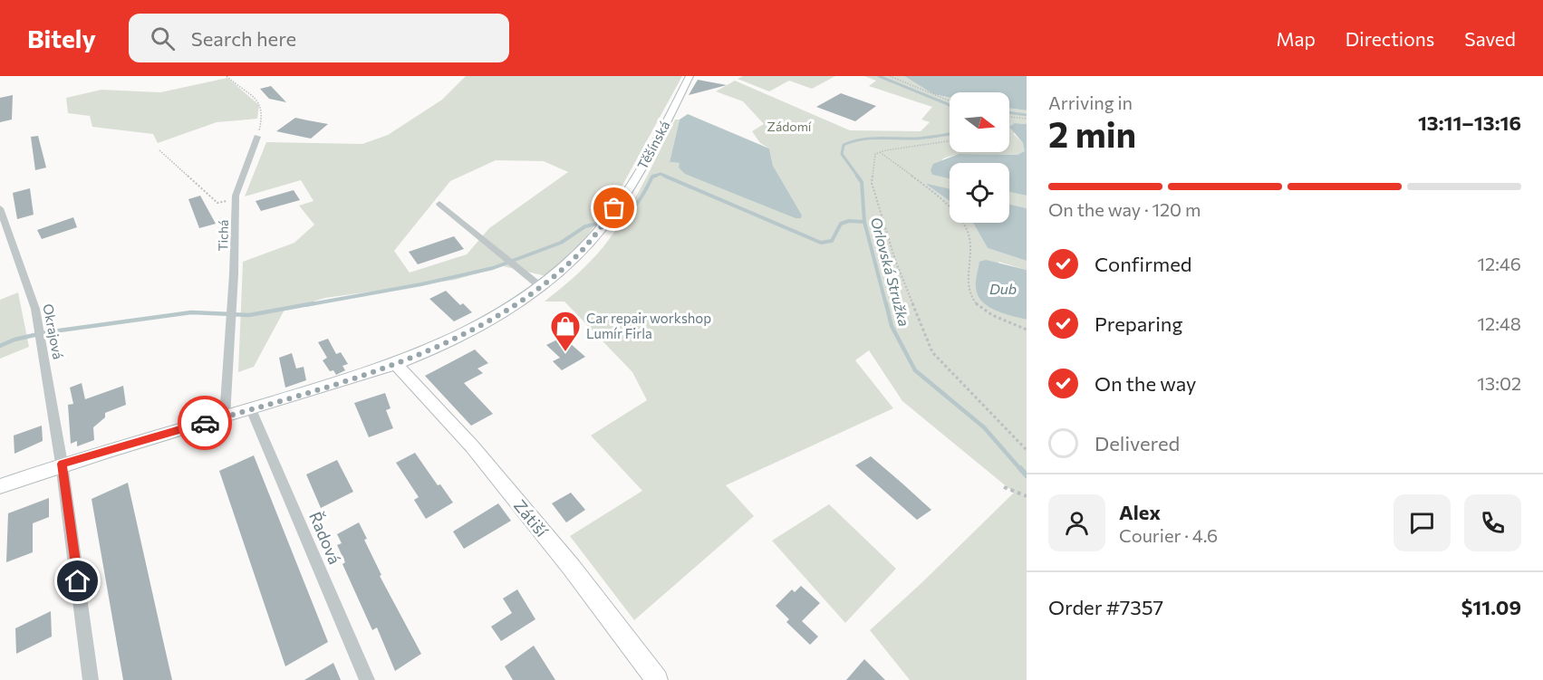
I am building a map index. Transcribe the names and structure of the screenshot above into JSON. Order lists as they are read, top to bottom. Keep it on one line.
{"streets":{"main road":["Těšínská","Zátiší"],"street":["Tichá","Okrajová","Řadová"]},"crossings":[["Těšínská","Tichá"],["Těšínská","Okrajová"],["Těšínská","Zátiší"],["Těšínská","Řadová"]],"water":["Orlovská Stružka","Dub"],"parks":["Zádomí"],"places":{"shop":["Car repair workshop Lumír Firla"]},"north":"right","page":{"header":"Bitely","search":"Search here","nav":["Map","Directions","Saved"],"heading":["2 min","Arriving in","13:11–13:16"],"panel":["Alex","Courier · 4.6","Order #7357","$11.09"],"bar":"On the way · 120 m","list":[["Confirmed","12:46"],["Preparing","12:48"],["On the way","13:02"],"Delivered"]}}
